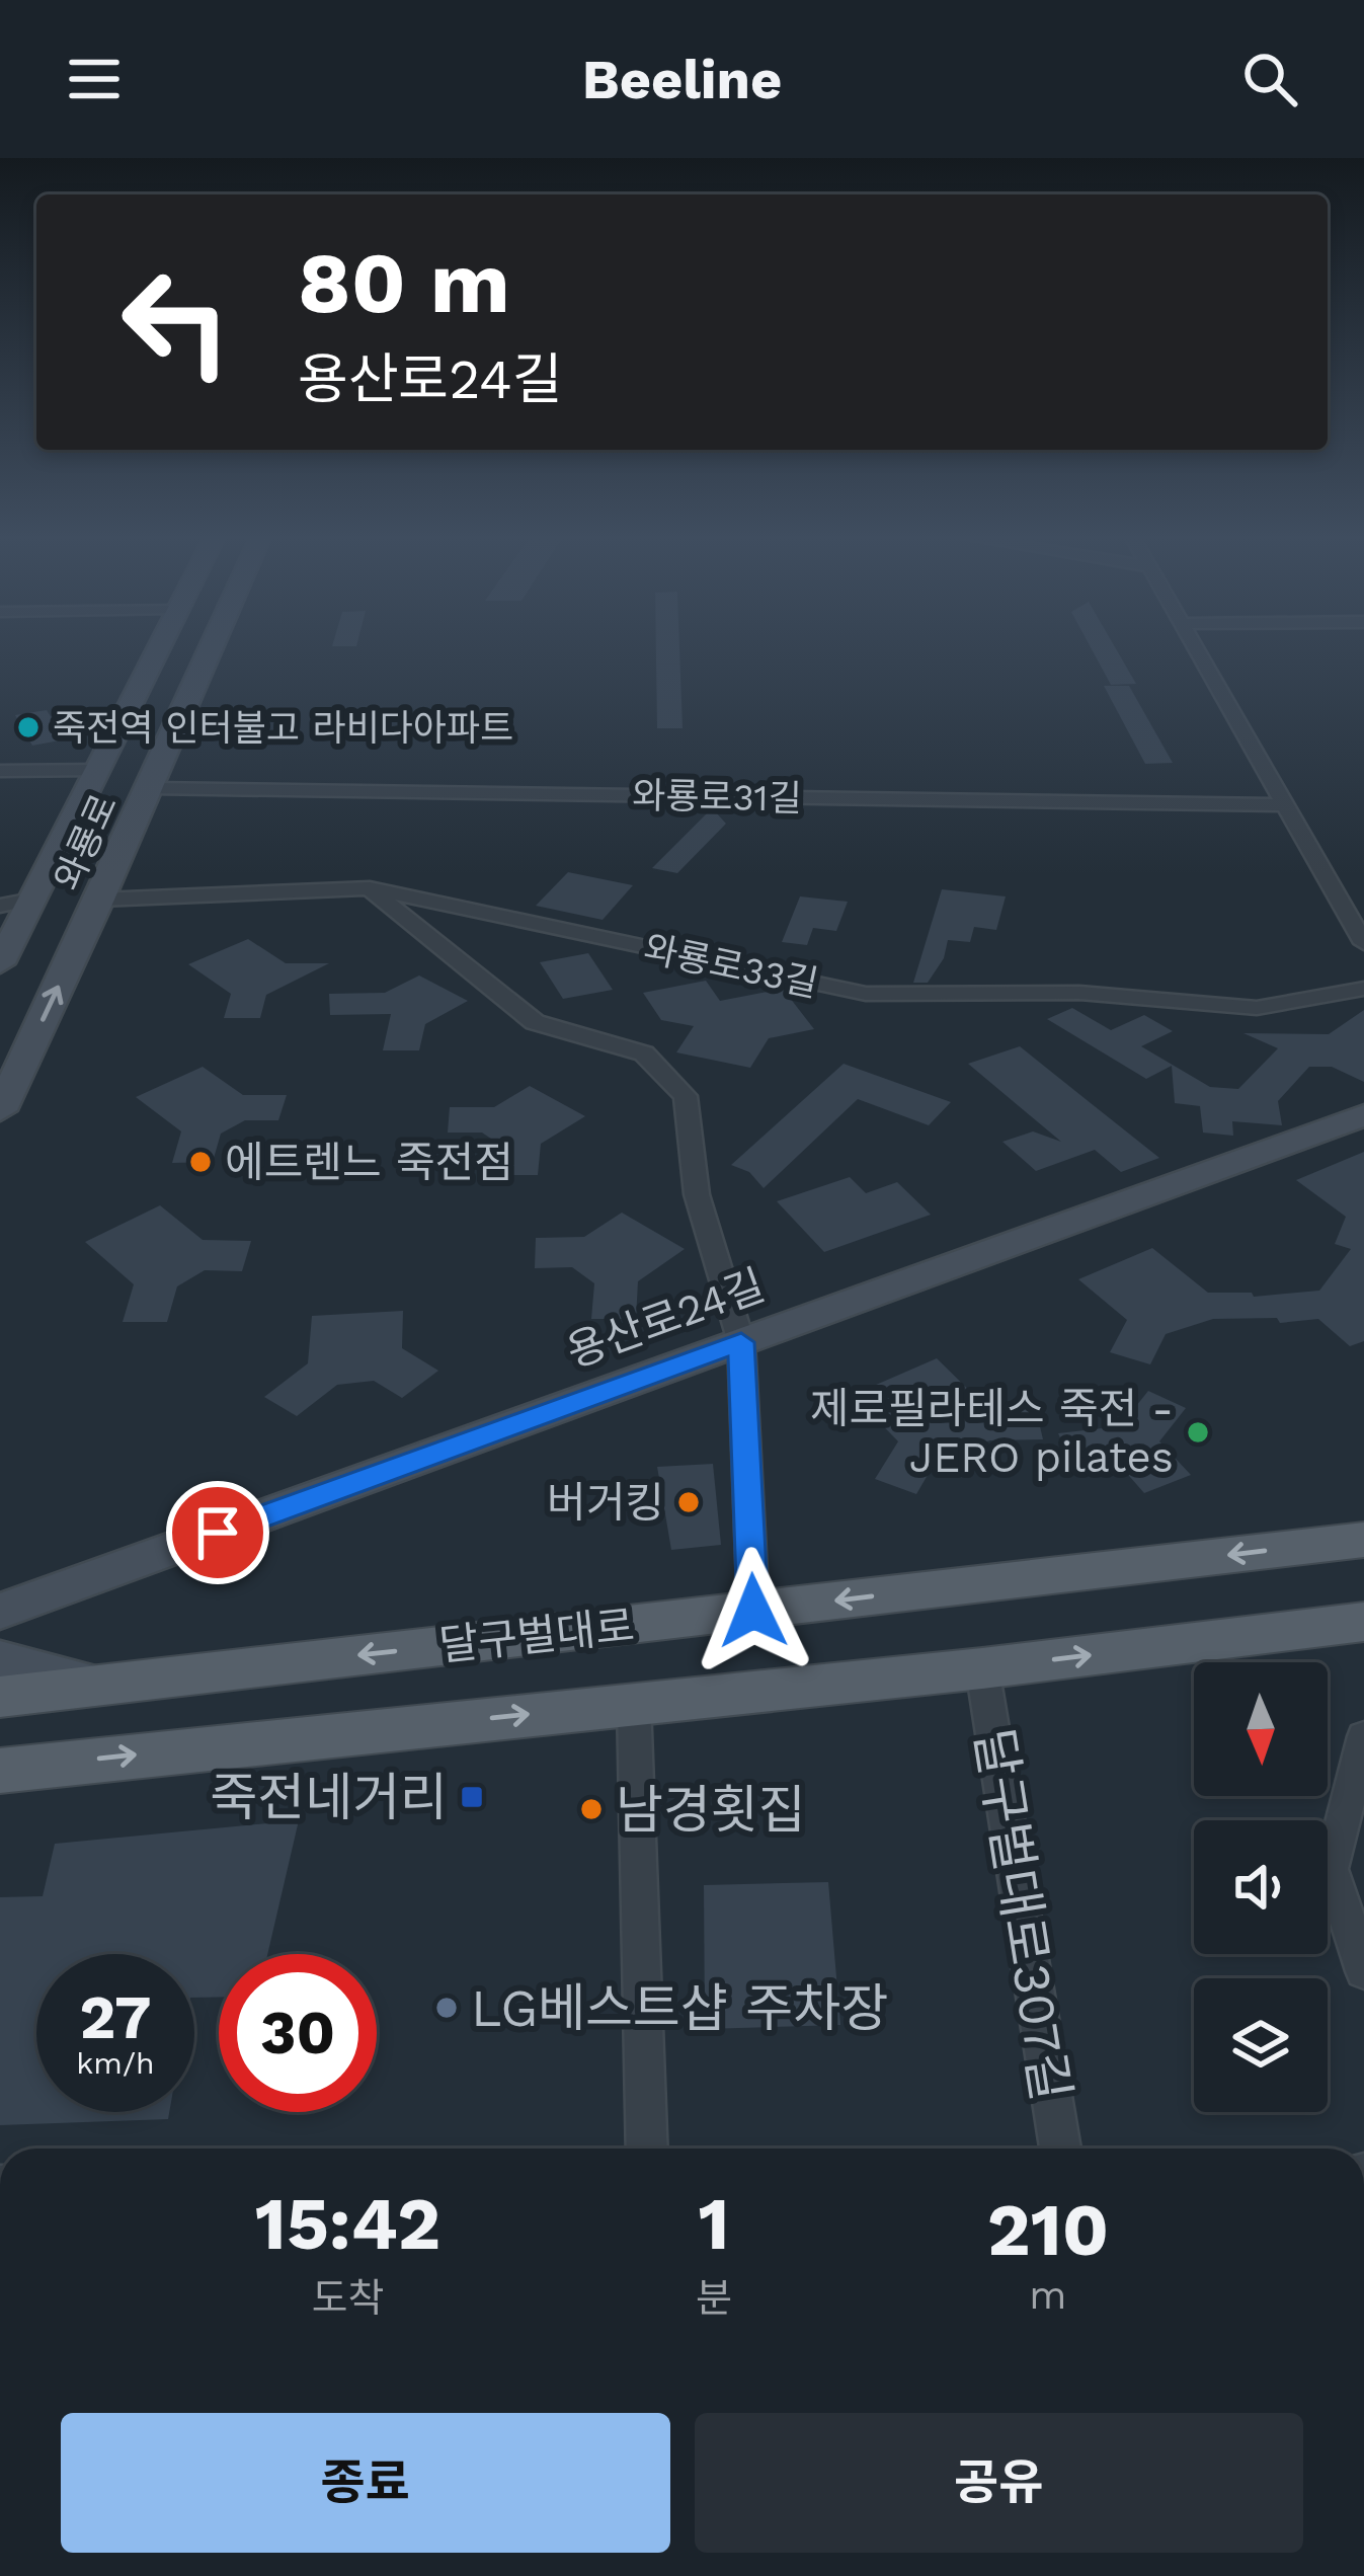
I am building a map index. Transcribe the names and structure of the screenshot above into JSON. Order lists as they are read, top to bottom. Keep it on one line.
{"streets":{"main road":["와룡로","용산로24길","달구벌대로"],"street":["와룡로31길","와룡로33길","달구벌대로307길"]},"crossings":[["와룡로31길","와룡로"],["와룡로","와룡로33길"],["달구벌대로","달구벌대로307길"]],"places":{"other":["죽전역 인터불고 라비다아파트","에트렌느 죽전점","제로필라테스 죽전 - JERO pilates","버거킹","남경횟집","LG베스트샵 주차장"],"transit":["죽전네거리"]},"north":"bottom","page":{"header":"Beeline","turn":["80 m","용산로24길"],"speed":"27 km/h","limit":"30","eta":["15:42","도착","1","분","210","m"],"buttons":["종료","공유"]}}
